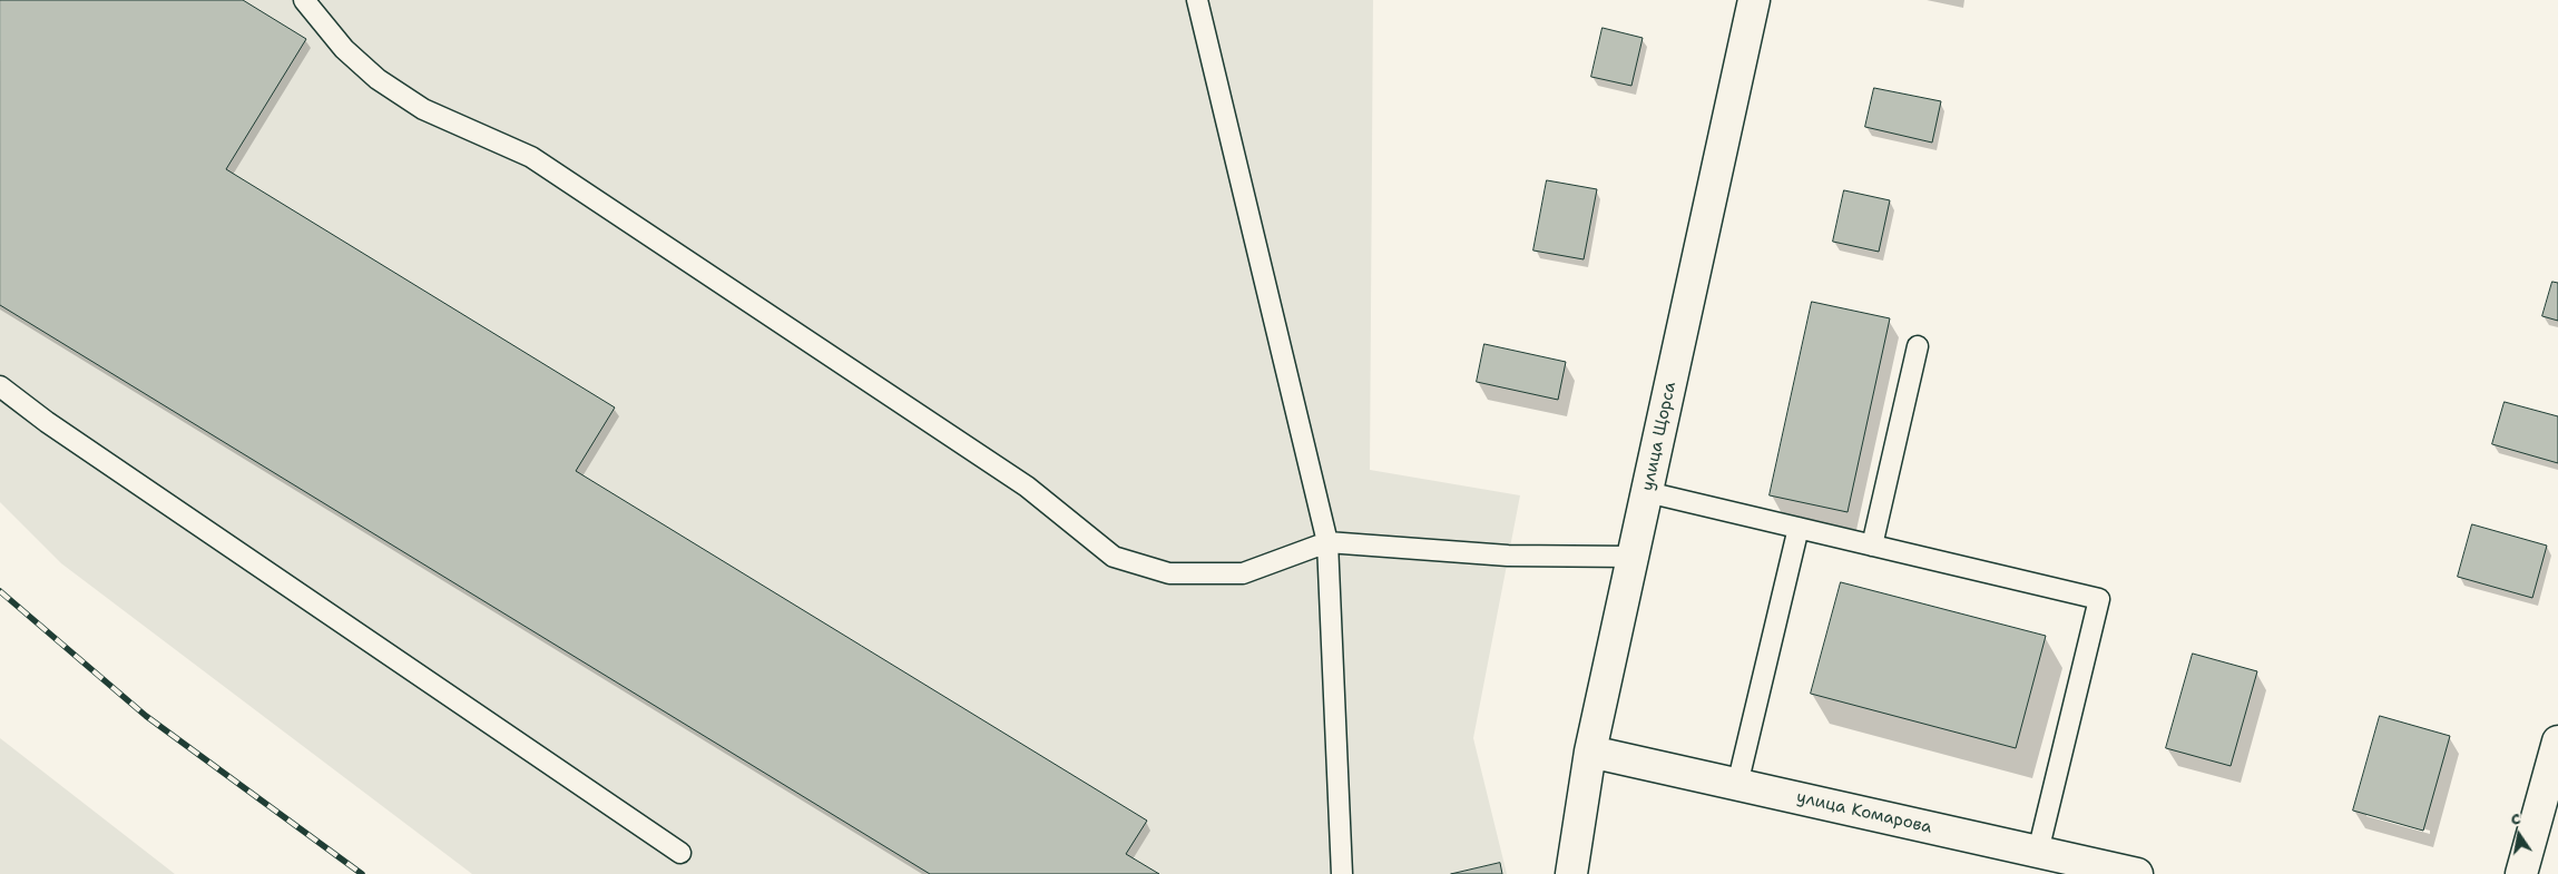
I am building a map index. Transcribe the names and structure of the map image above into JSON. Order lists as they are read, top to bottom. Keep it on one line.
{"streets":{"street":["улица Щорса","улица Комарова"]},"crossings":[["улица Щорса","улица Комарова"]],"north":"top"}
